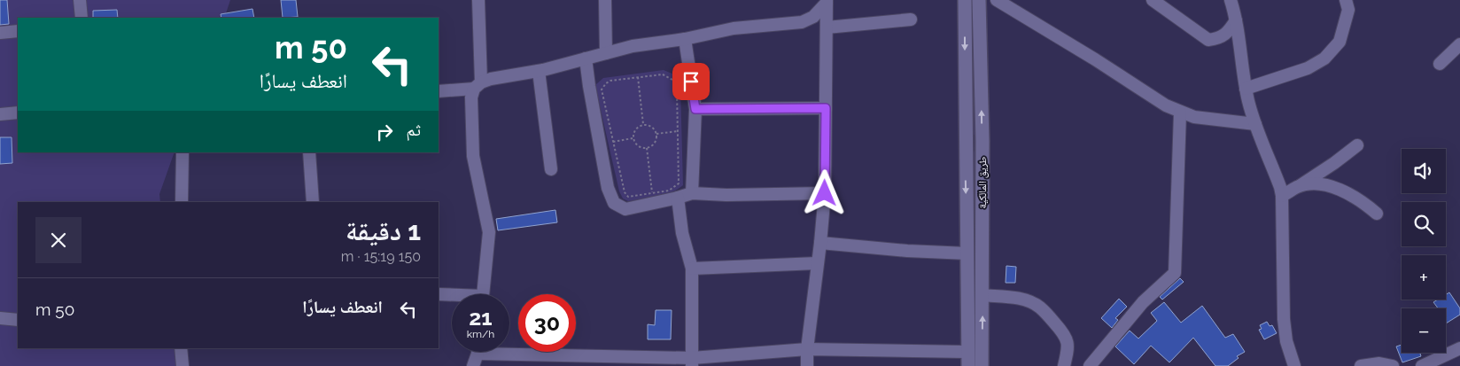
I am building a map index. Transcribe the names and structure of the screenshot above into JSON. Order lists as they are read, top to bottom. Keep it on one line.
{"streets":{"main road":["طريق المالكية"]},"page":{"turn":["50 m","انعطف يسارًا"],"then":"ثم","map_buttons":["+","−"],"heading":["1 دقيقة","150 m · 15:19"],"list":[{"name":"انعطف يسارًا","value":"50 m"}],"speed":"21 km/h","limit":"30"}}
